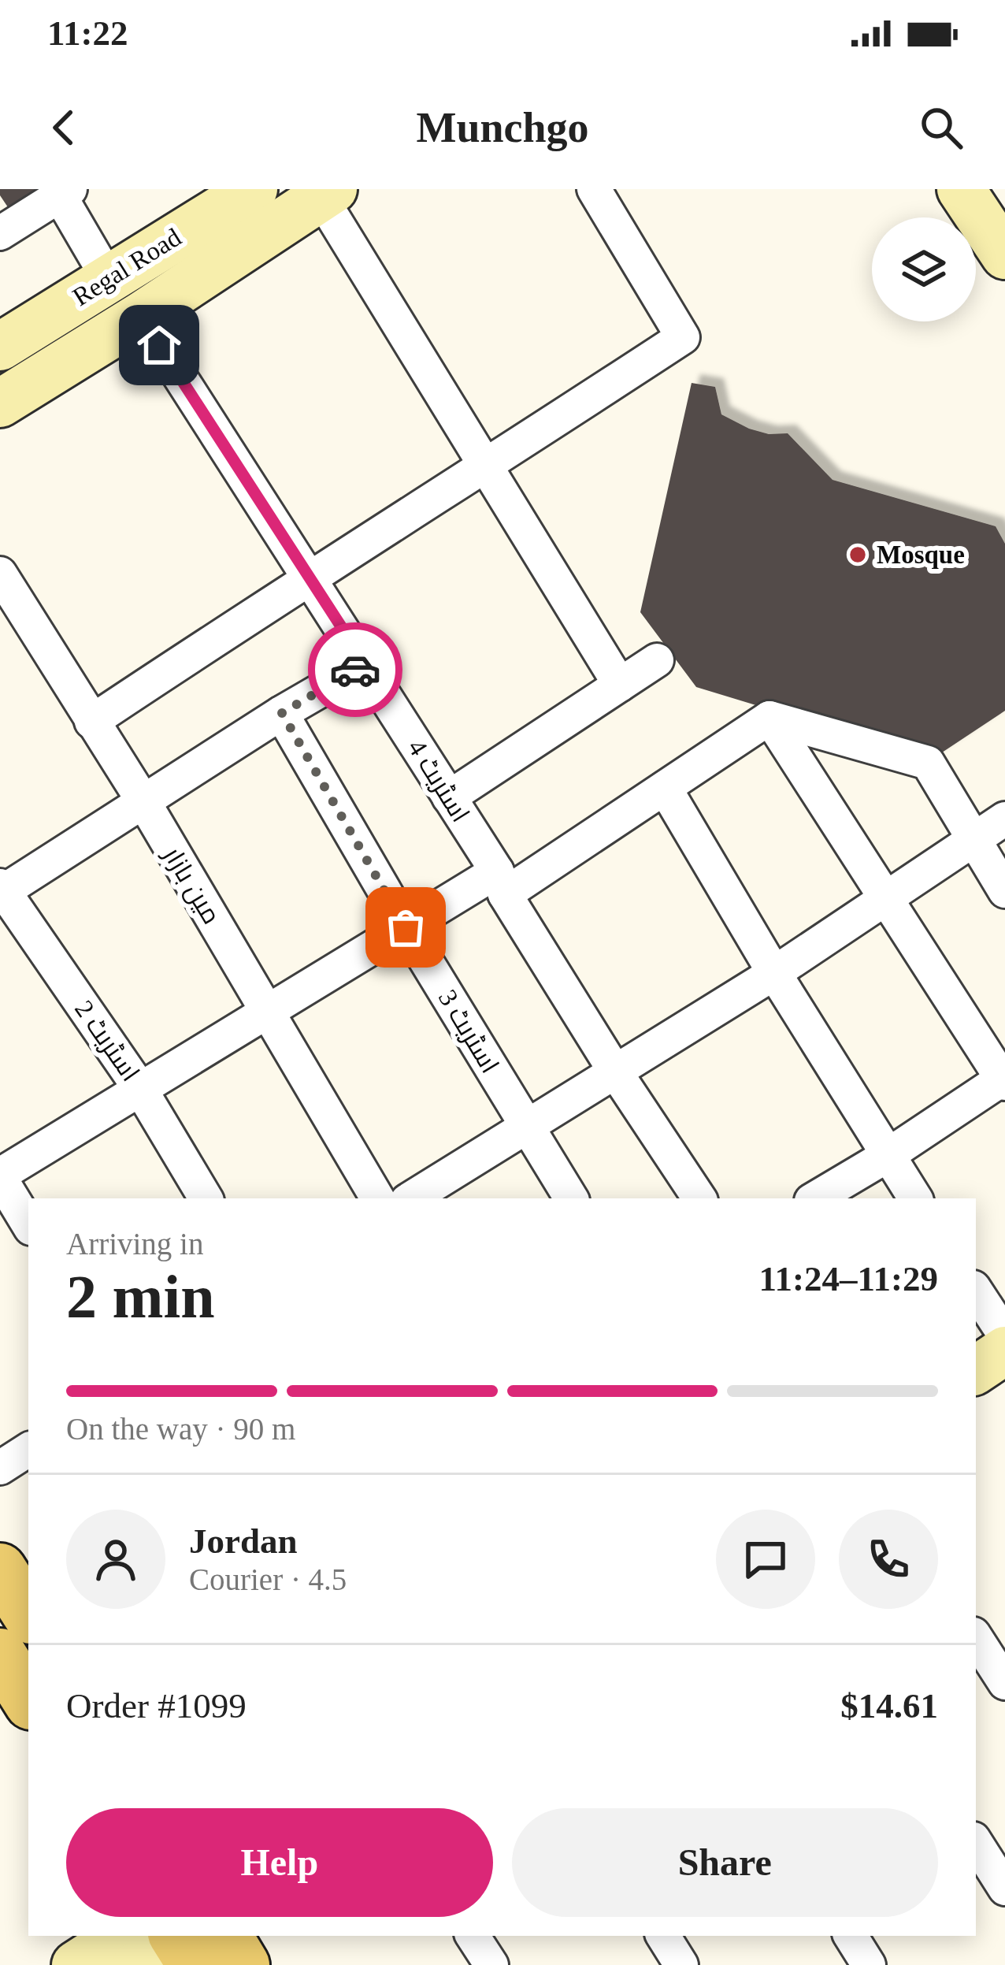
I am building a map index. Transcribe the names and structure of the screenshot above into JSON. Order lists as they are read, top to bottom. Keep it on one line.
{"streets":{"street":["Regal Road","اسٹریٹ 4","مین بازار","اسٹریٹ 3","اسٹریٹ 2"]},"crossings":[["Regal Road","اسٹریٹ 4"]],"places":["Mosque"],"page":{"status":"11:22","header":"Munchgo","heading":["2 min","Arriving in","11:24–11:29"],"panel":["Jordan","Courier · 4.5","Order #1099","$14.61"],"bar":"On the way · 90 m","buttons":["Help","Share"]}}
